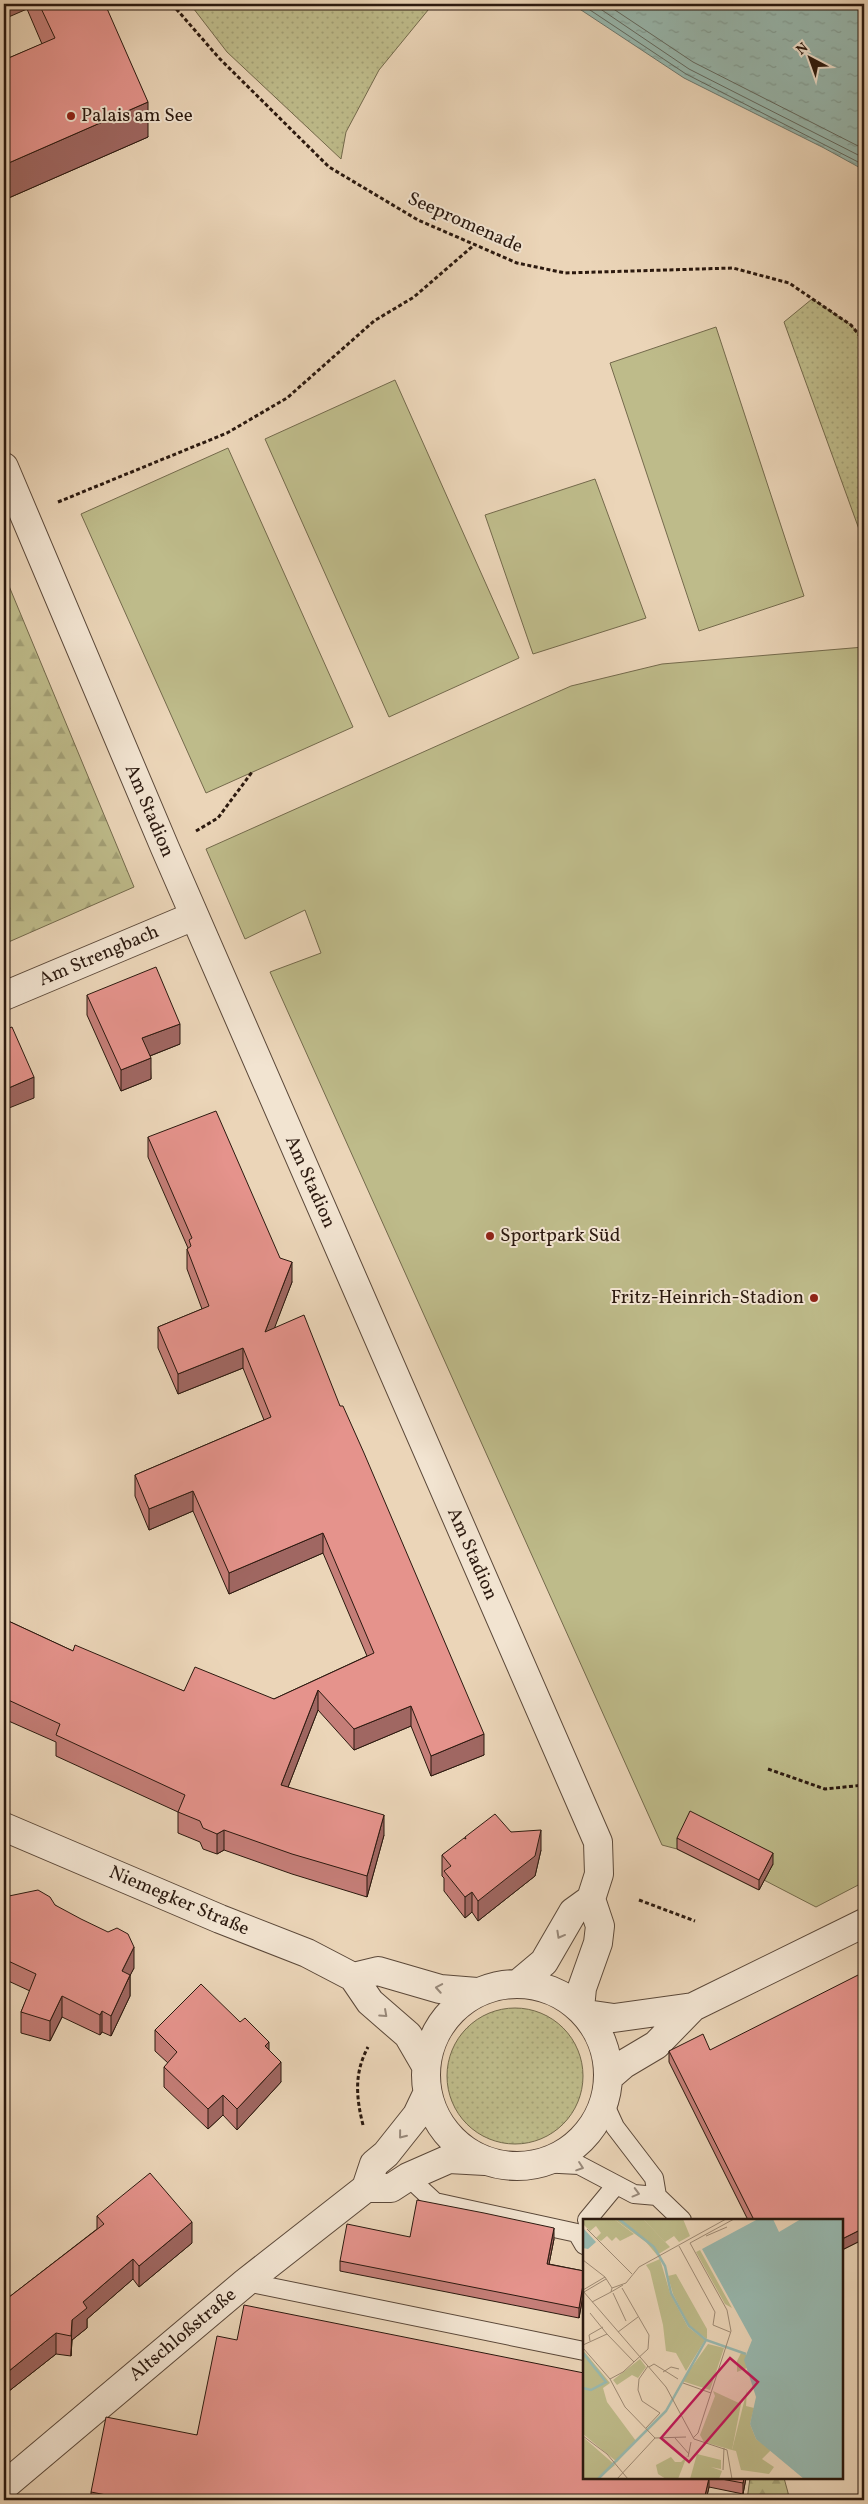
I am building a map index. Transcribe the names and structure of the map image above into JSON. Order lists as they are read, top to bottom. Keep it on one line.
{"streets":{"street":["Am Stadion","Am Strengbach","Niemegker Straße","Altschloßstraße"],"path":["Seepromenade"]},"crossings":[["Am Stadion","Am Strengbach"]],"places":["Palais am See","Sportpark Süd","Fritz-Heinrich-Stadion"],"north":"top left"}
